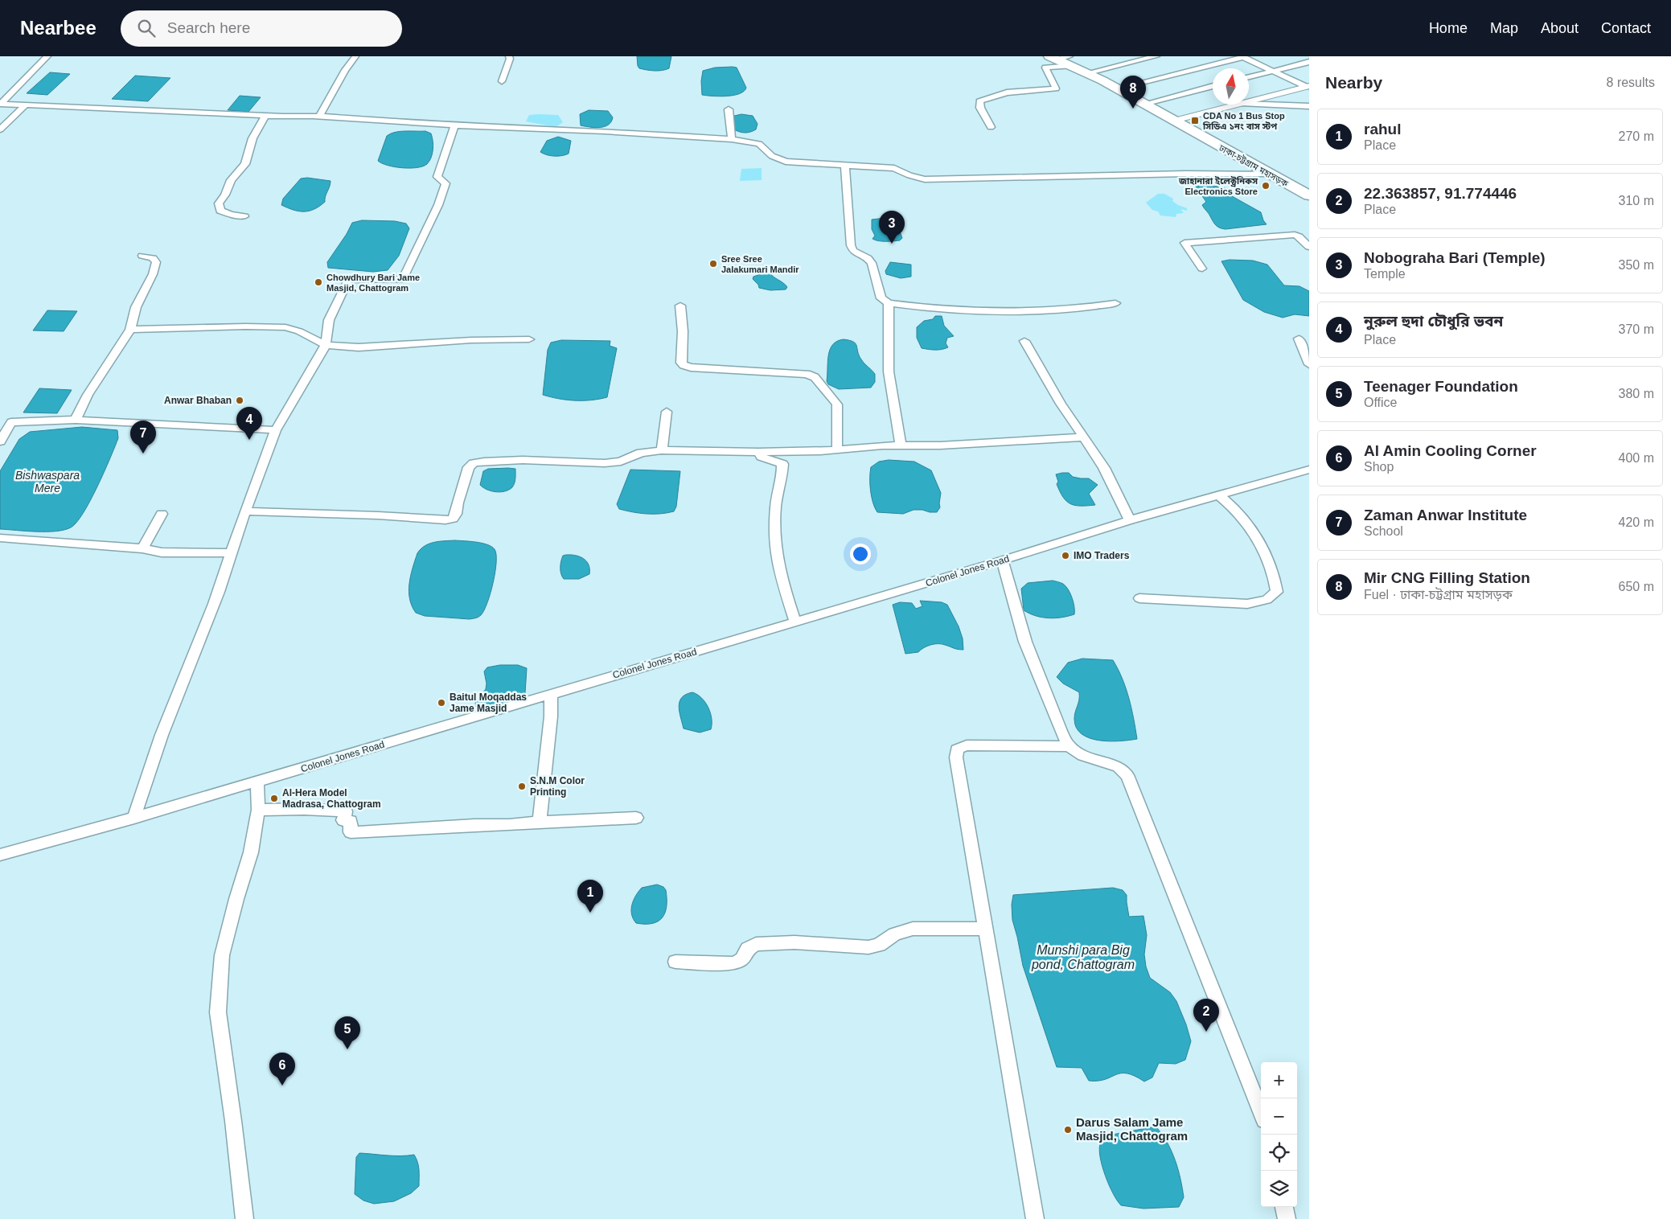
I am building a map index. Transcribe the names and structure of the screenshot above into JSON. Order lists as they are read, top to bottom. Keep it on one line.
{"streets":{"highway":["ঢাকা-চট্টগ্রাম মহাসড়ক"],"street":["Colonel Jones Road"]},"water":["Bishwaspara Mere","Munshi para Big pond, Chattogram"],"places":{"transit":["CDA No 1 Bus Stop সিডিএ ১নং বাস স্টপ"],"other":["জাহানারা ইলেক্ট্রনিকস Electronics Store","Sree Sree Jalakumari Mandir","Chowdhury Bari Jame Masjid, Chattogram","Anwar Bhaban","IMO Traders","Baitul Moqaddas Jame Masjid","S.N.M Color Printing","Al-Hera Model Madrasa, Chattogram","Darus Salam Jame Masjid, Chattogram"]},"north":"top","page":{"header":"Nearbee","search":"Search here","nav":["Home","Map","About","Contact"],"heading":["Nearby","8 results"],"pins":["8","3","4","7","1","2","5","6"],"list":[{"mark":"1","name":"rahul","note":"Place","value":"270 m"},{"mark":"2","name":"22.363857, 91.774446","note":"Place","value":"310 m"},{"mark":"3","name":"Nobograha Bari (Temple)","note":"Temple","value":"350 m"},{"mark":"4","name":"নুরুল হুদা চৌধুরি ভবন","note":"Place","value":"370 m"},{"mark":"5","name":"Teenager Foundation","note":"Office","value":"380 m"},{"mark":"6","name":"Al Amin Cooling Corner","note":"Shop","value":"400 m"},{"mark":"7","name":"Zaman Anwar Institute","note":"School","value":"420 m"},{"mark":"8","name":"Mir CNG Filling Station","note":"Fuel · ঢাকা-চট্টগ্রাম মহাসড়ক","value":"650 m"}],"map_buttons":["+","−"]}}
